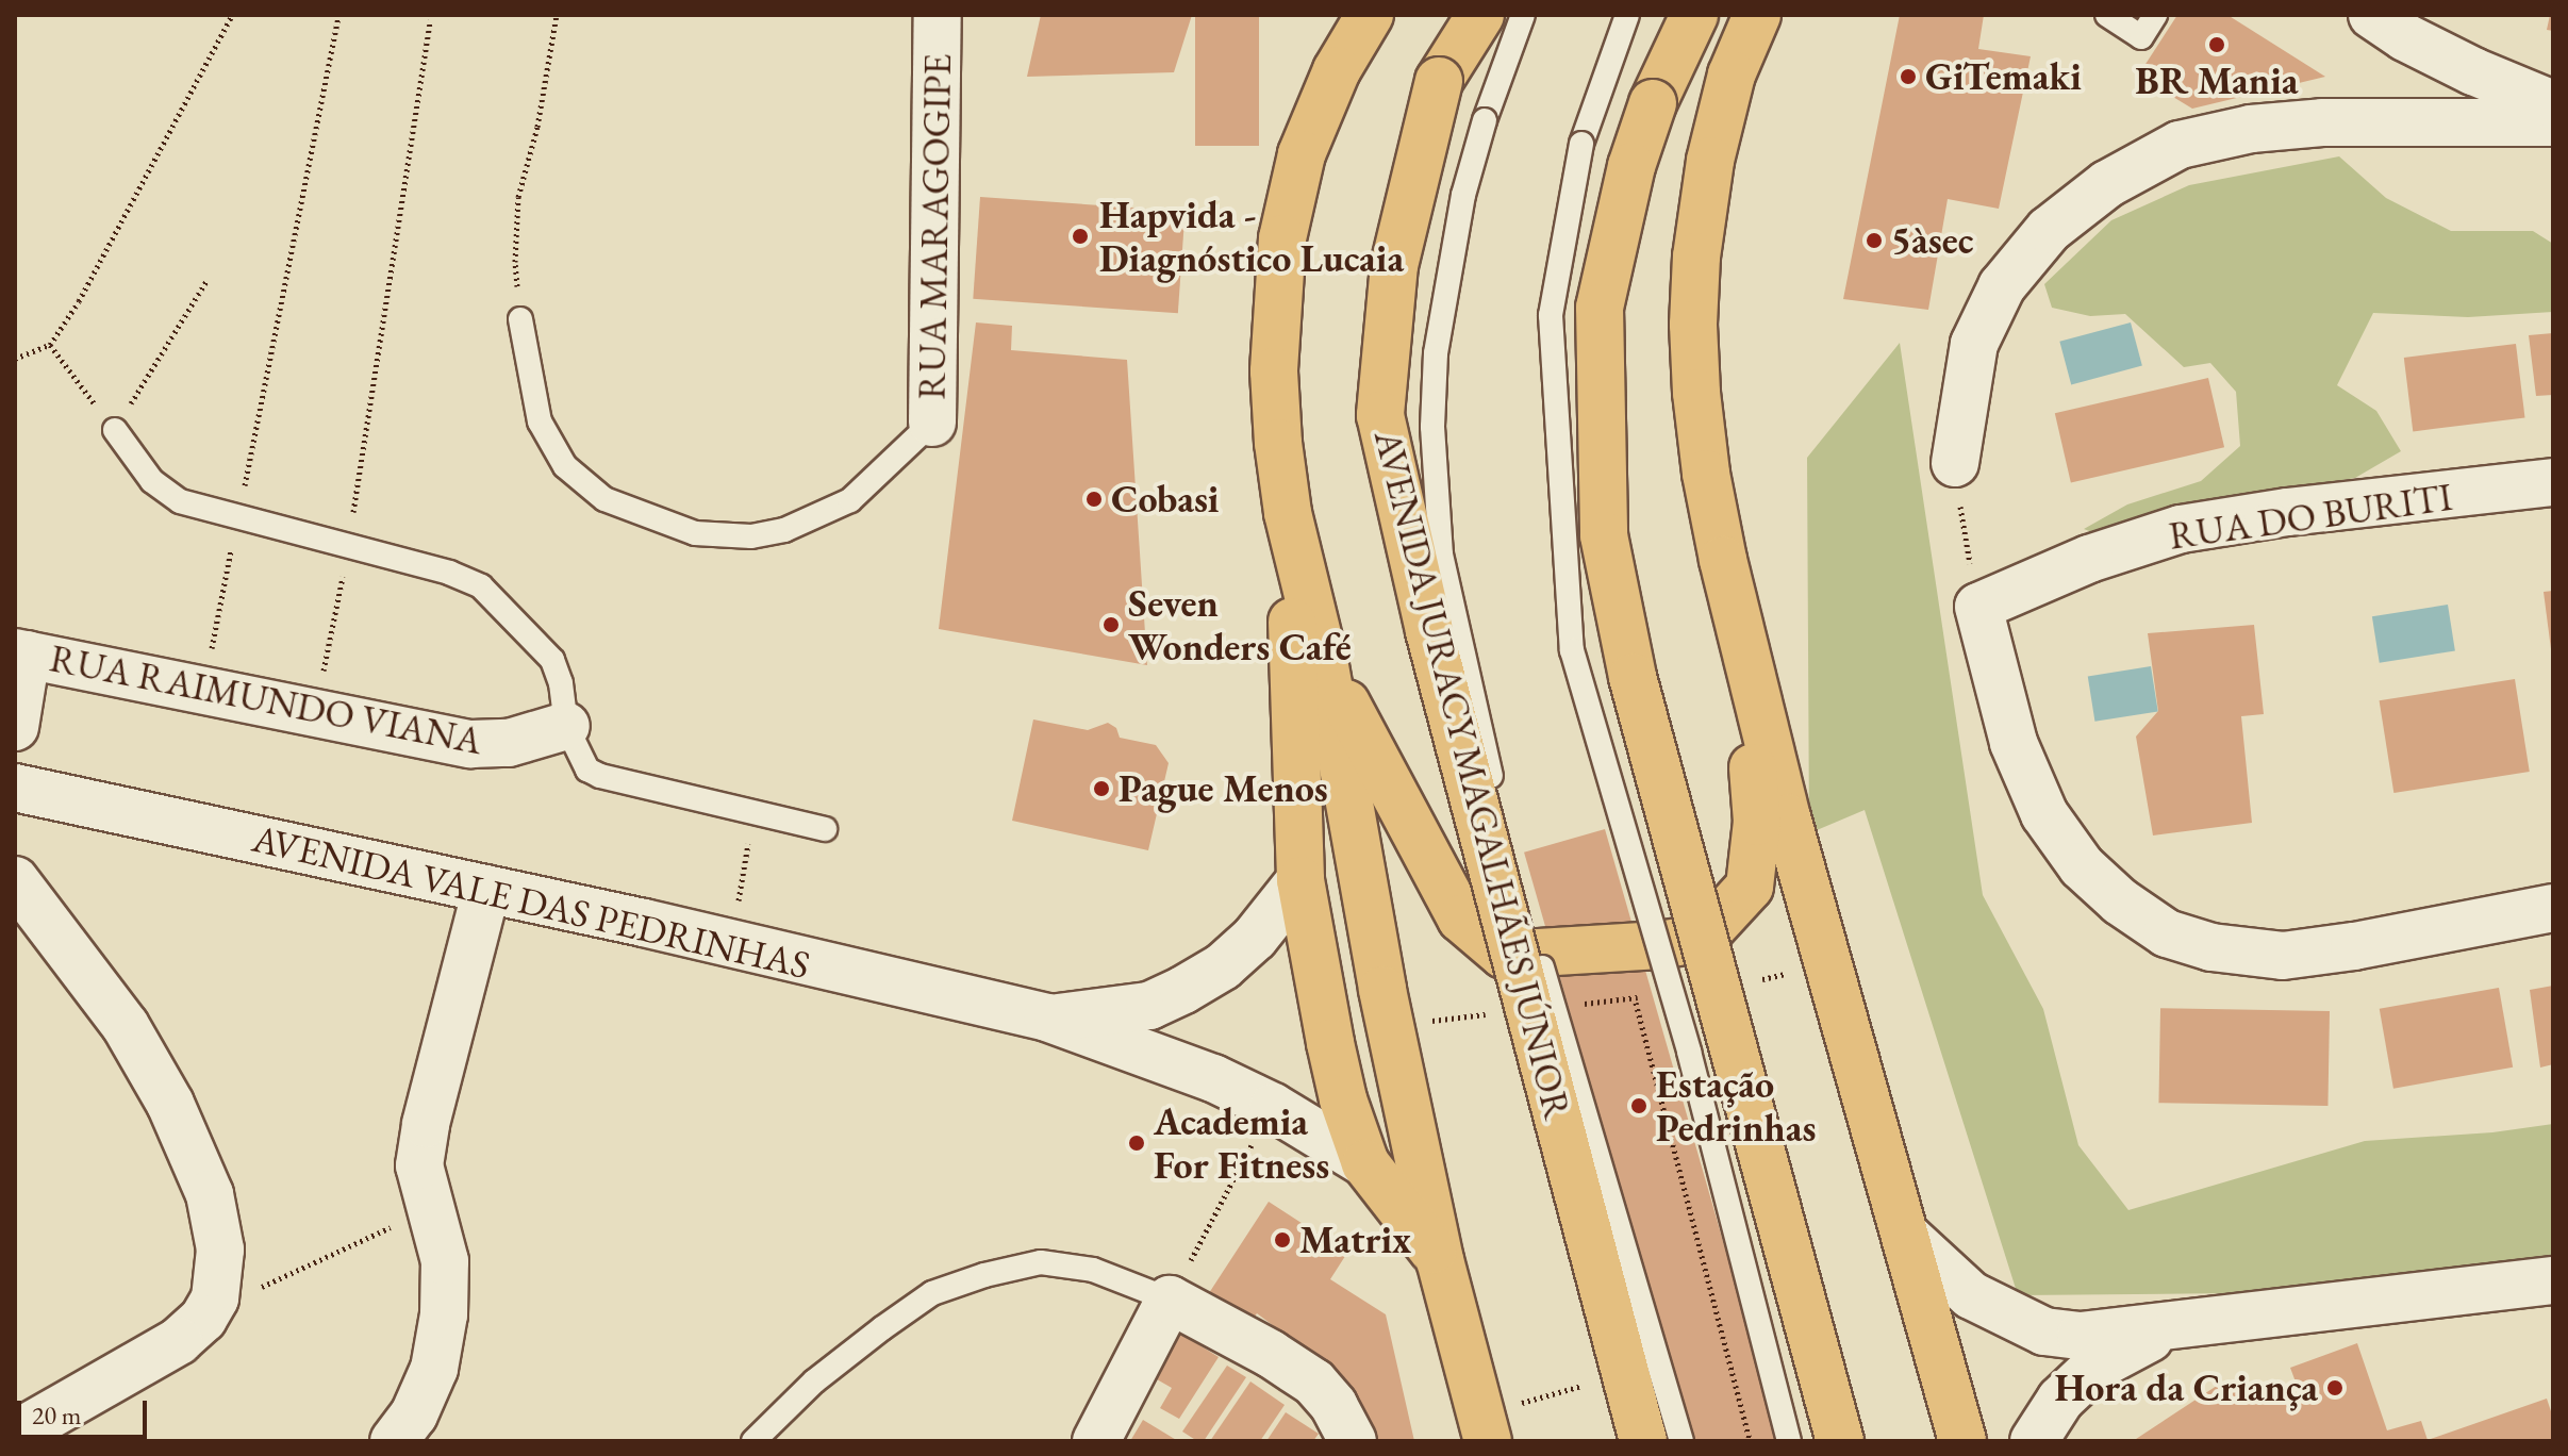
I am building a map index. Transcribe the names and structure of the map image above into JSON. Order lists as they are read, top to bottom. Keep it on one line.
{"streets":{"main road":["AVENIDA JURACY MAGALHÃES JÚNIOR"],"street":["RUA MARAGOGIPE","RUA DO BURITI","RUA RAIMUNDO VIANA","AVENIDA VALE DAS PEDRINHAS"]},"places":["BR Mania","GiTemaki","Hapvida - Diagnóstico Lucaia","5àsec","Cobasi","Seven Wonders Café","Pague Menos","Estação Pedrinhas","Academia For Fitness","Matrix","Hora da Criança"],"scale_bar":"20 m"}
